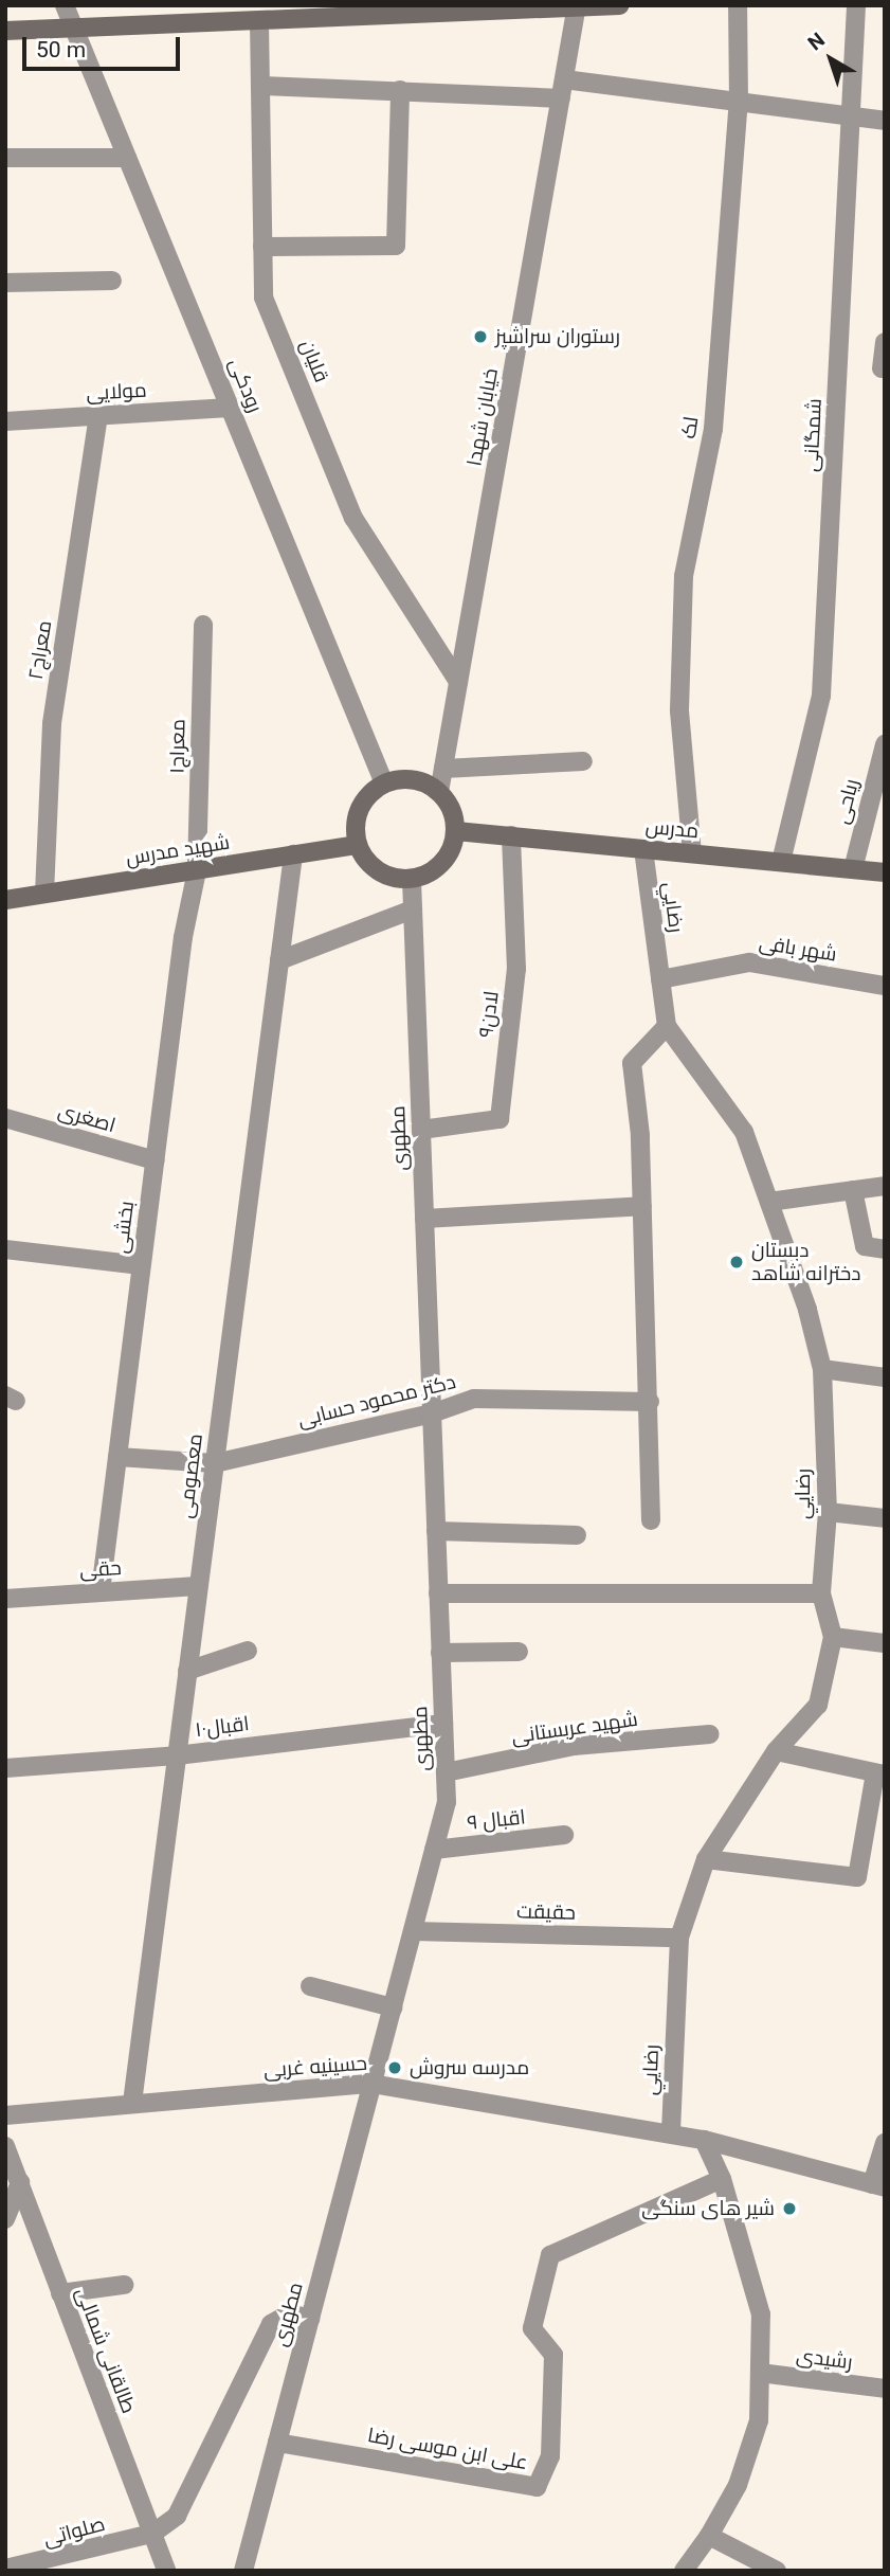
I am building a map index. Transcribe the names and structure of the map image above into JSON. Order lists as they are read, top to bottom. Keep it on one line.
{"streets":{"main road":["مدرس","شهید مدرس"],"street":["قلیان","رودکی","مولایی","خیابان شهدا","لک","شمگانی","معراج۲","معراج۱","ریاحی","رضایي","شهر بافی","لادن۹","اصغری","مطهری","بخشی","دکتر محمود حسابی","معصومی","حقی","اقبال۱۰","شهید عربستانی","اقبال ۹","حقیقت","حسینیه غربی","طالقانی شمالی","رشیدی","علی ابن موسی رضا","صلواتی"]},"crossings":[["قلیان","خیابان شهدا"],["رودکی","مولایی"],["رودکی","خیابان شهدا"],["رودکی","مدرس"],["رودکی","شهید مدرس"],["رودکی","مطهری"],["مولایی","معراج۲"],["خیابان شهدا","مدرس"],["خیابان شهدا","شهید مدرس"],["خیابان شهدا","مطهری"],["لک","مدرس"],["شمگانی","مدرس"],["معراج۲","شهید مدرس"],["معراج۱","شهید مدرس"],["معراج۱","بخشی"],["ریاحی","مدرس"],["مدرس","شهید مدرس"],["مدرس","رضایي"],["مدرس","لادن۹"],["مدرس","مطهری"],["شهید مدرس","مطهری"],["شهید مدرس","بخشی"],["شهید مدرس","معصومی"],["رضایي","شهر بافی"],["رضایي","حقیقت"],["رضایي","حسینیه غربی"],["لادن۹","مطهری"],["اصغری","بخشی"],["مطهری","دکتر محمود حسابی"],["مطهری","اقبال۱۰"],["مطهری","شهید عربستانی"],["مطهری","اقبال ۹"],["مطهری","حقیقت"],["مطهری","حسینیه غربی"],["مطهری","علی ابن موسی رضا"],["بخشی","دکتر محمود حسابی"],["بخشی","حقی"],["دکتر محمود حسابی","معصومی"],["معصومی","حقی"],["معصومی","اقبال۱۰"],["معصومی","حسینیه غربی"],["طالقانی شمالی","صلواتی"]],"places":["رستوران سراشپز","دبستان دخترانه شاهد","مدرسه سروش","شیر های سنگی"],"scale_bar":"50 m","north":"top left"}
